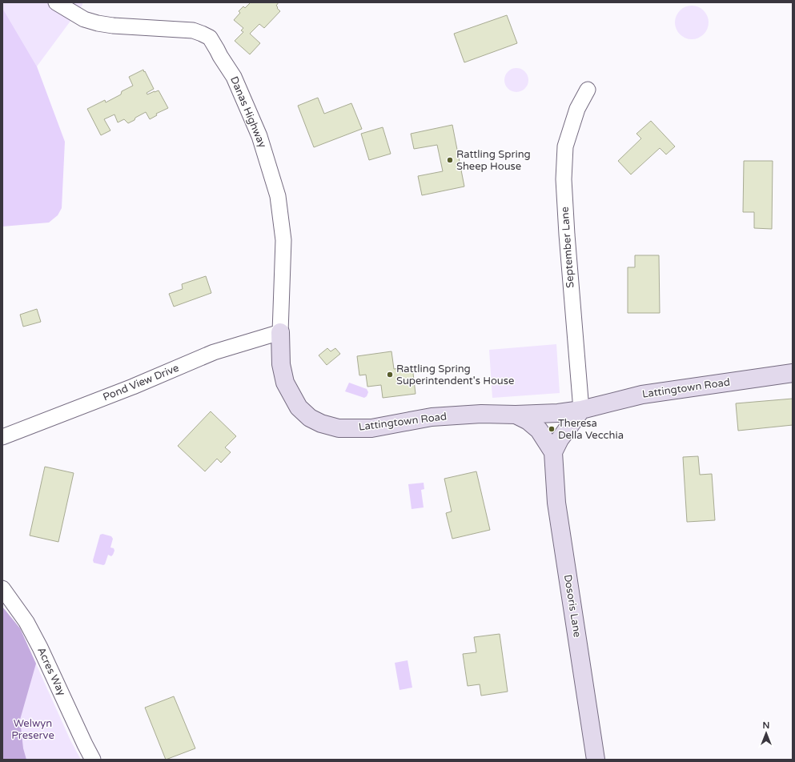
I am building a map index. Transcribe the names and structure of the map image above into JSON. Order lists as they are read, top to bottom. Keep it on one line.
{"streets":{"street":["Danas Highway","September Lane","Pond View Drive","Lattingtown Road","Dosoris Lane","Acres Way"]},"crossings":[["Danas Highway","Pond View Drive"],["Danas Highway","Lattingtown Road"],["September Lane","Lattingtown Road"],["Pond View Drive","Lattingtown Road"],["Lattingtown Road","Dosoris Lane"]],"parks":["Welwyn Preserve"],"places":["Rattling Spring Sheep House","Rattling Spring Superintendent's House","Theresa Della Vecchia"],"north":"top"}
